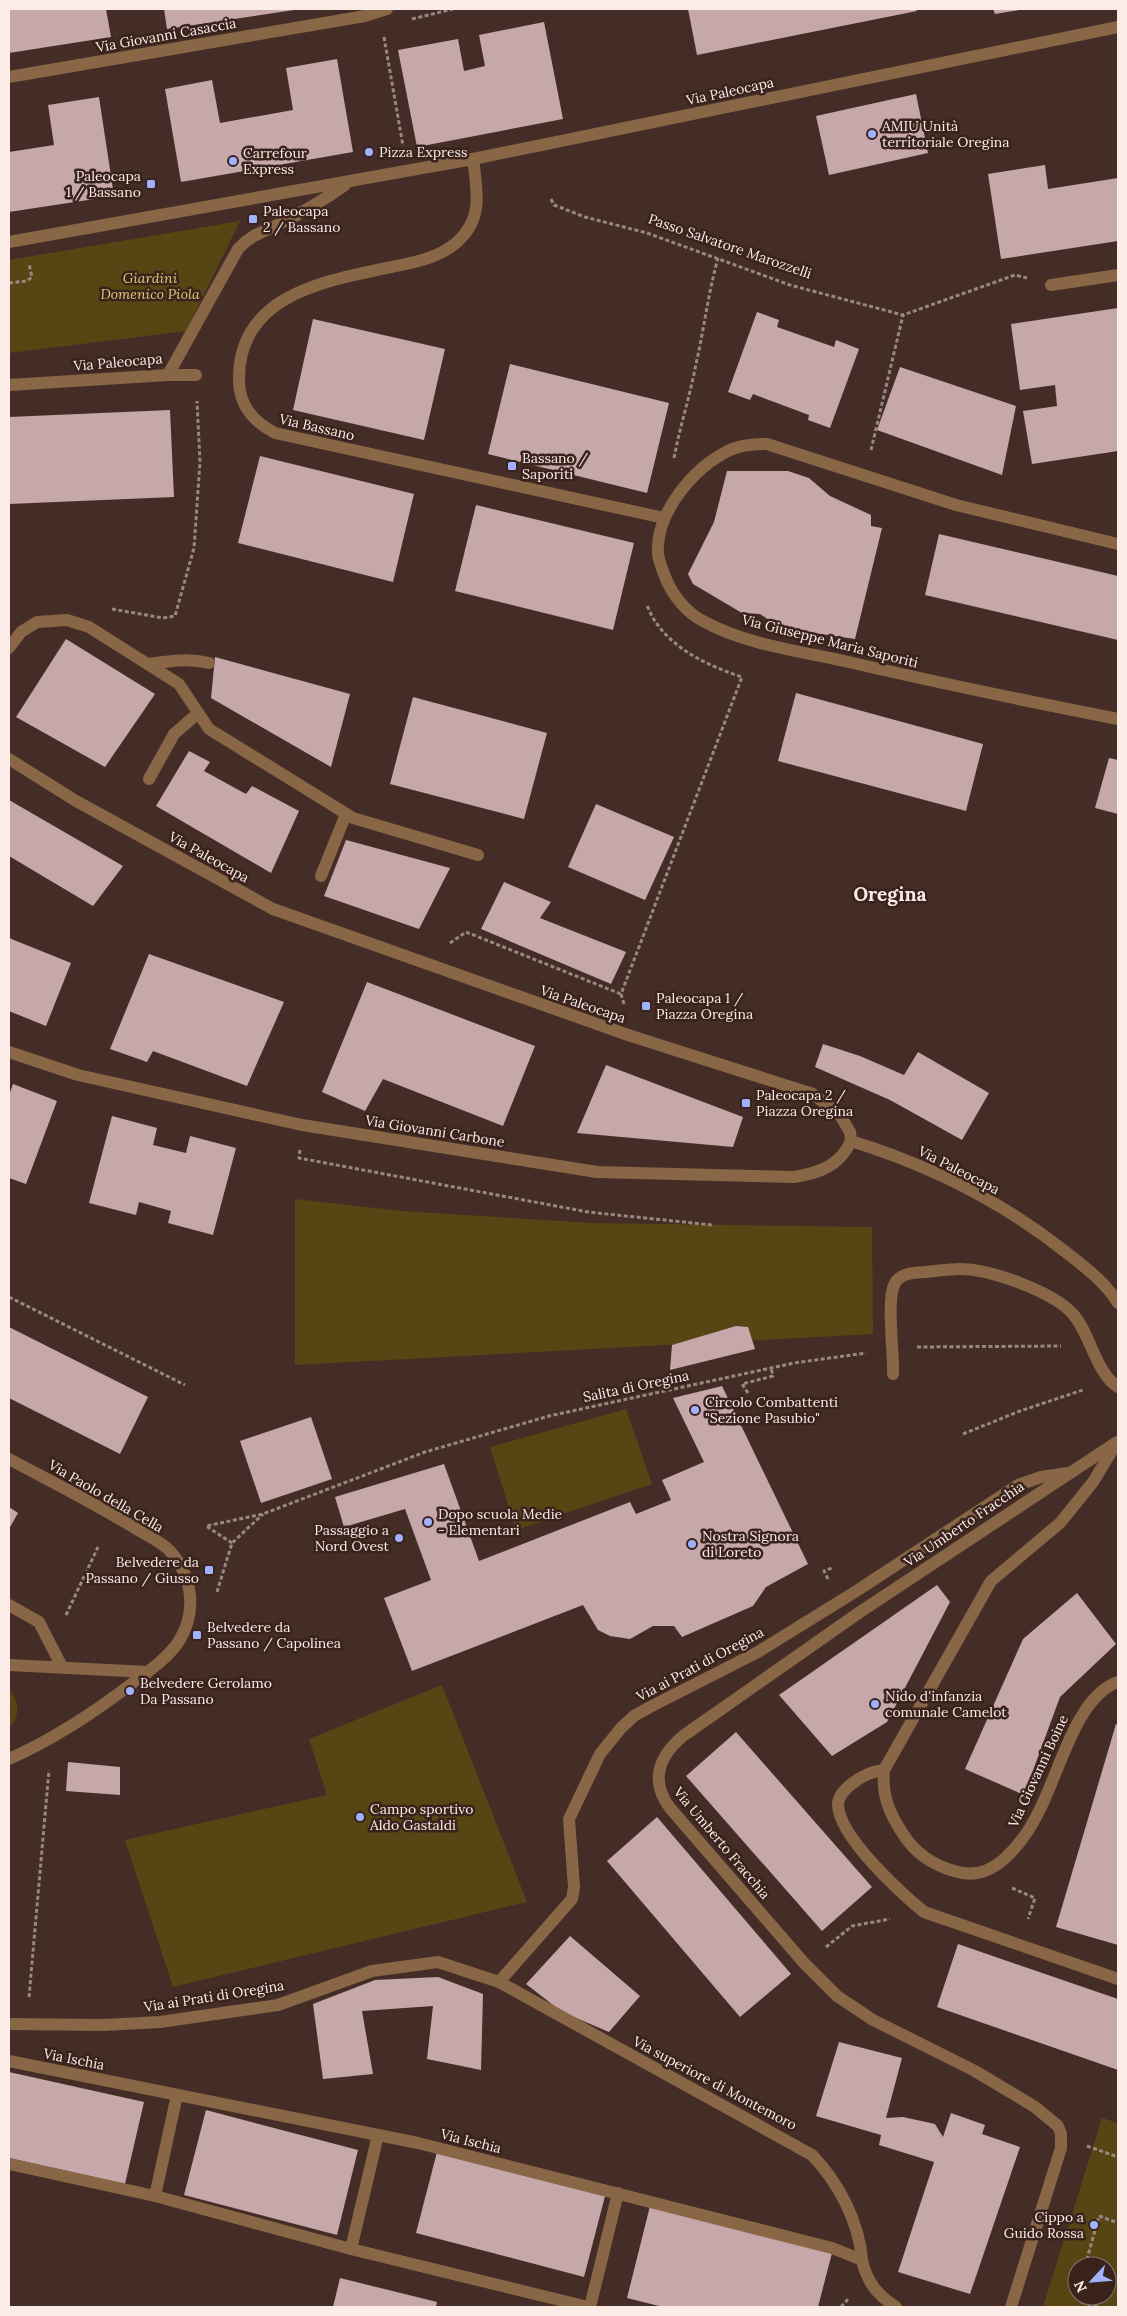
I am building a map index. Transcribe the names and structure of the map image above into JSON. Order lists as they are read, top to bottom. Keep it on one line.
{"streets":{"street":["Via Giovanni Casaccia","Via Paleocapa","Via Bassano","Via Giuseppe Maria Saporiti","Via Giovanni Carbone","Via Paolo della Cella","Via Umberto Fracchia","Via ai Prati di Oregina","Via Giovanni Boine","Via Ischia","Via superiore di Montemoro"],"path":["Passo Salvatore Marozzelli","Salita di Oregina"]},"crossings":[["Via Paleocapa","Via Bassano"],["Via Paleocapa","Via Giovanni Carbone"],["Via Bassano","Via Giuseppe Maria Saporiti"],["Via Umberto Fracchia","Via ai Prati di Oregina"],["Via ai Prati di Oregina","Via superiore di Montemoro"],["Via Ischia","Via superiore di Montemoro"]],"districts":["Oregina"],"parks":["Giardini Domenico Piola"],"places":{"other":["AMIU Unità territoriale Oregina","Pizza Express","Carrefour Express","Circolo Combattenti \"Sezione Pasubio\"","Dopo scuola Medie - Elementari","Passaggio a Nord Ovest","Nostra Signora di Loreto","Belvedere Gerolamo Da Passano","Nido d'infanzia comunale Camelot","Campo sportivo Aldo Gastaldi","Cippo a Guido Rossa"],"transit":["Paleocapa 1 / Bassano","Paleocapa 2 / Bassano","Bassano / Saporiti","Paleocapa 1 / Piazza Oregina","Paleocapa 2 / Piazza Oregina","Belvedere da Passano / Giusso","Belvedere da Passano / Capolinea"]},"north":"bottom left"}
